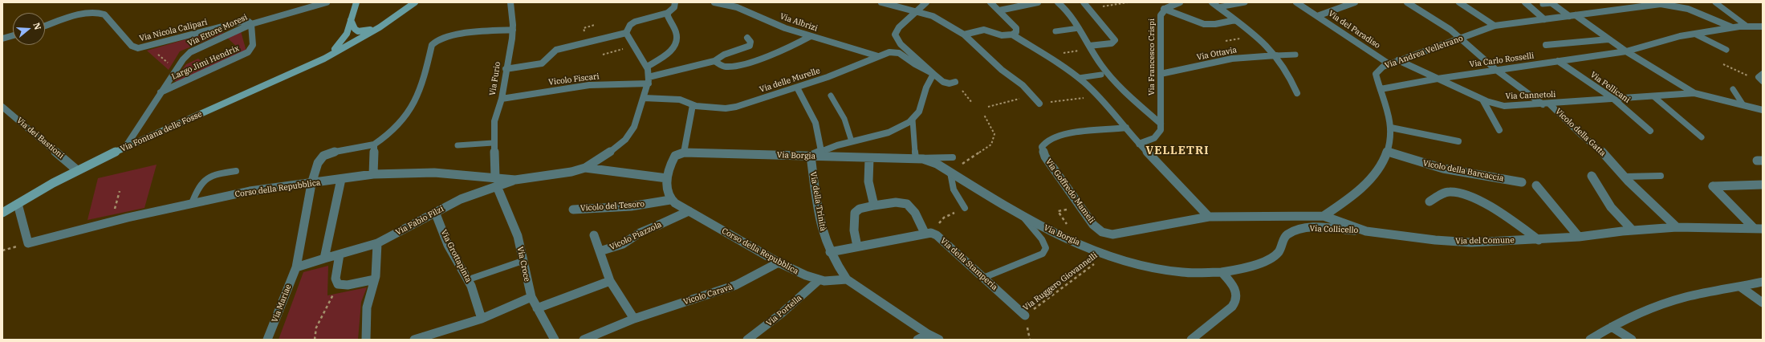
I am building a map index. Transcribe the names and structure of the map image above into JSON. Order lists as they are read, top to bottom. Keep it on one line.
{"streets":{"main road":["Via Fontana delle Fosse"],"street":["Via Albrizi","Via del Paradiso","Via Nicola Calipari","Via Ettore Moresi","Via Andrea Velletrano","Via Ottavia","Via Francesco Crispi","Via Carlo Rosselli","Largo Jimi Hendrix","Via Furio","Vicolo Fiscari","Via delle Murelle","Via Pellicani","Via Cannetoli","Vicolo della Gatta","Via dei Bastioni","Via Borgia","Vicolo della Barcaccia","Corso della Repubblica","Via Goffredo Mameli","Via della Trinità","Vicolo del Tesoro","Via Fabio Filzi","Via Collicello","Vicolo Piazzola","Via del Comune","Via Grottapinta","Via Croce","Via della Stamperia","Vicolo Caravà","Via Mariae","Via Portella"],"path":["Via Ruggero Giovannelli"]},"crossings":[["Via Albrizi","Via delle Murelle"],["Via del Paradiso","Via Andrea Velletrano"],["Via Nicola Calipari","Via Ettore Moresi"],["Via Nicola Calipari","Largo Jimi Hendrix"],["Via Ettore Moresi","Largo Jimi Hendrix"],["Via Ettore Moresi","Via Fontana delle Fosse"],["Via Andrea Velletrano","Via Carlo Rosselli"],["Via Andrea Velletrano","Via Cannetoli"],["Via Andrea Velletrano","Vicolo della Gatta"],["Via Andrea Velletrano","Vicolo della Barcaccia"],["Via Andrea Velletrano","Via del Comune"],["Via Ottavia","Via Francesco Crispi"],["Via Carlo Rosselli","Via Pellicani"],["Via Carlo Rosselli","Via Cannetoli"],["Via Carlo Rosselli","Vicolo della Gatta"],["Via Furio","Vicolo Fiscari"],["Via Furio","Corso della Repubblica"],["Via Pellicani","Via Cannetoli"],["Via Cannetoli","Vicolo della Gatta"],["Via Fontana delle Fosse","Via dei Bastioni"],["Via Fontana delle Fosse","Corso della Repubblica"],["Vicolo della Gatta","Via del Comune"],["Via Borgia","Via della Trinità"],["Via Borgia","Via Collicello"],["Via Borgia","Via Ruggero Giovannelli"],["Corso della Repubblica","Via della Trinità"],["Corso della Repubblica","Vicolo del Tesoro"],["Corso della Repubblica","Via Fabio Filzi"],["Corso della Repubblica","Vicolo Piazzola"],["Corso della Repubblica","Vicolo Caravà"],["Corso della Repubblica","Via Mariae"],["Corso della Repubblica","Via Portella"],["Via Goffredo Mameli","Via del Comune"],["Via Fabio Filzi","Via Grottapinta"],["Via Fabio Filzi","Via Croce"],["Via Fabio Filzi","Via Mariae"],["Via Collicello","Via del Comune"],["Vicolo Piazzola","Vicolo Caravà"],["Via della Stamperia","Via Ruggero Giovannelli"]],"districts":["VELLETRI"],"north":"right"}
